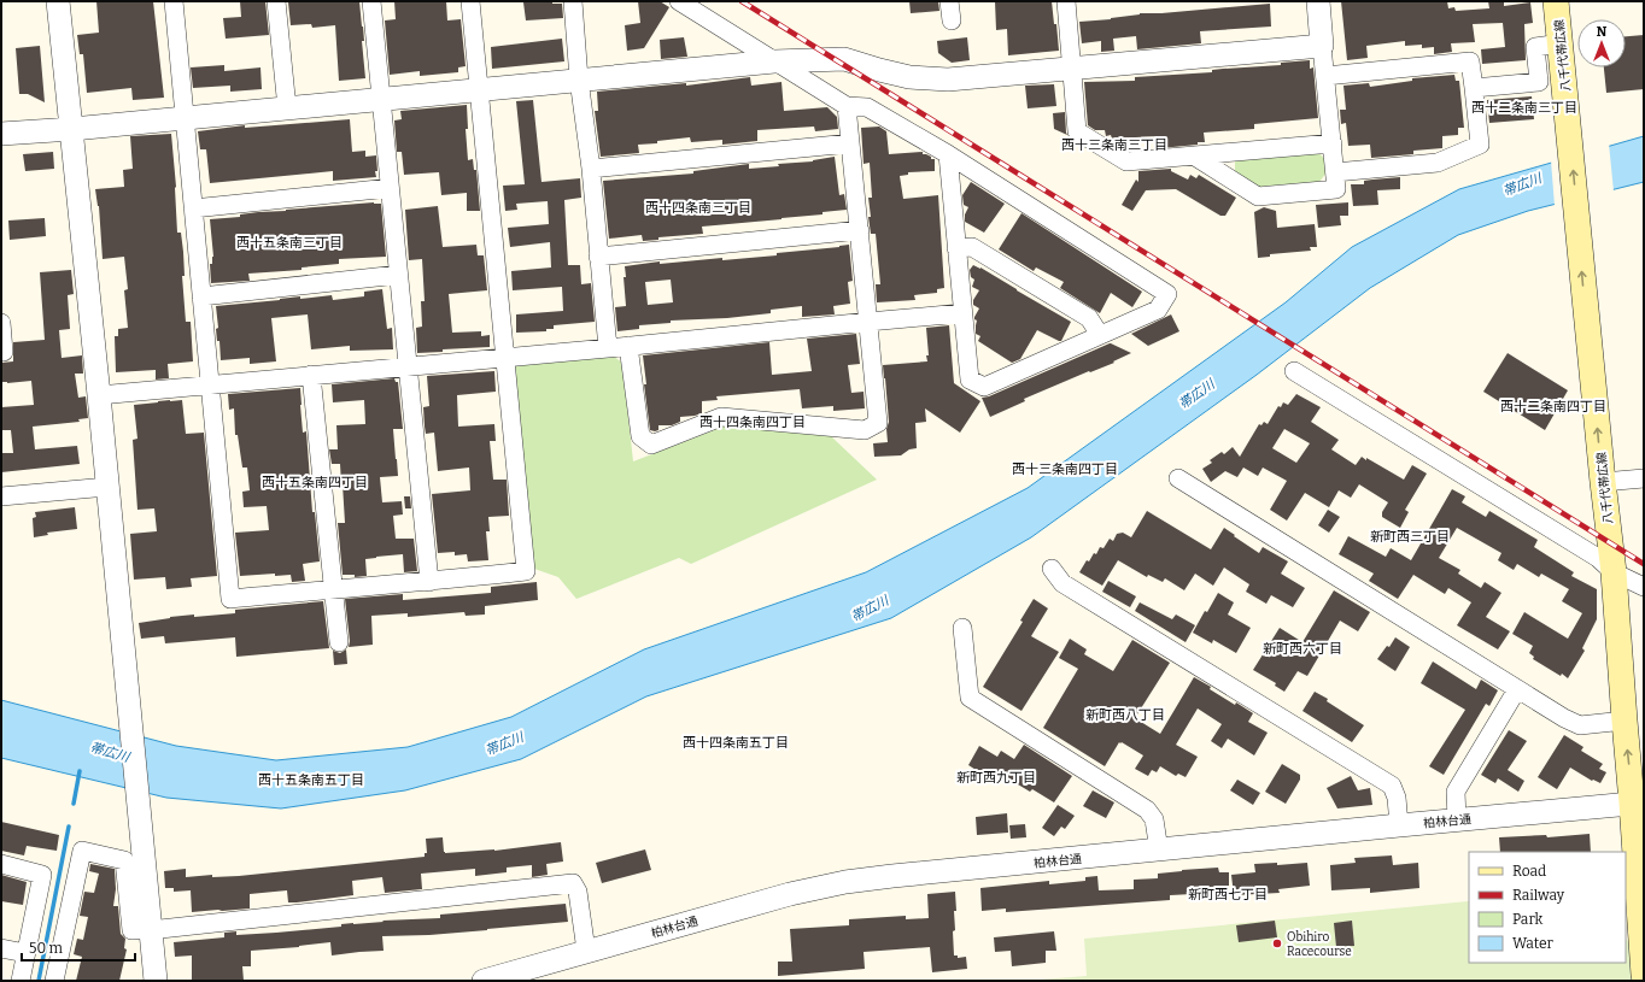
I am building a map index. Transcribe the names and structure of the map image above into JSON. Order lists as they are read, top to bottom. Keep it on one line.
{"streets":{"main road":["八千代帯広線"],"street":["柏林台通"]},"crossings":[["八千代帯広線","柏林台通"]],"districts":["西十二条南三丁目","西十三条南三丁目","西十四条南三丁目","西十五条南三丁目","西十二条南四丁目","西十四条南四丁目","西十三条南四丁目","西十五条南四丁目","新町西三丁目","新町西六丁目","新町西八丁目","西十四条南五丁目","新町西九丁目","西十五条南五丁目","新町西七丁目"],"water":["帯広川"],"places":["Obihiro Racecourse"],"legend":["Road","Railway","Park","Water"],"scale_bar":"50 m","north":"top"}
